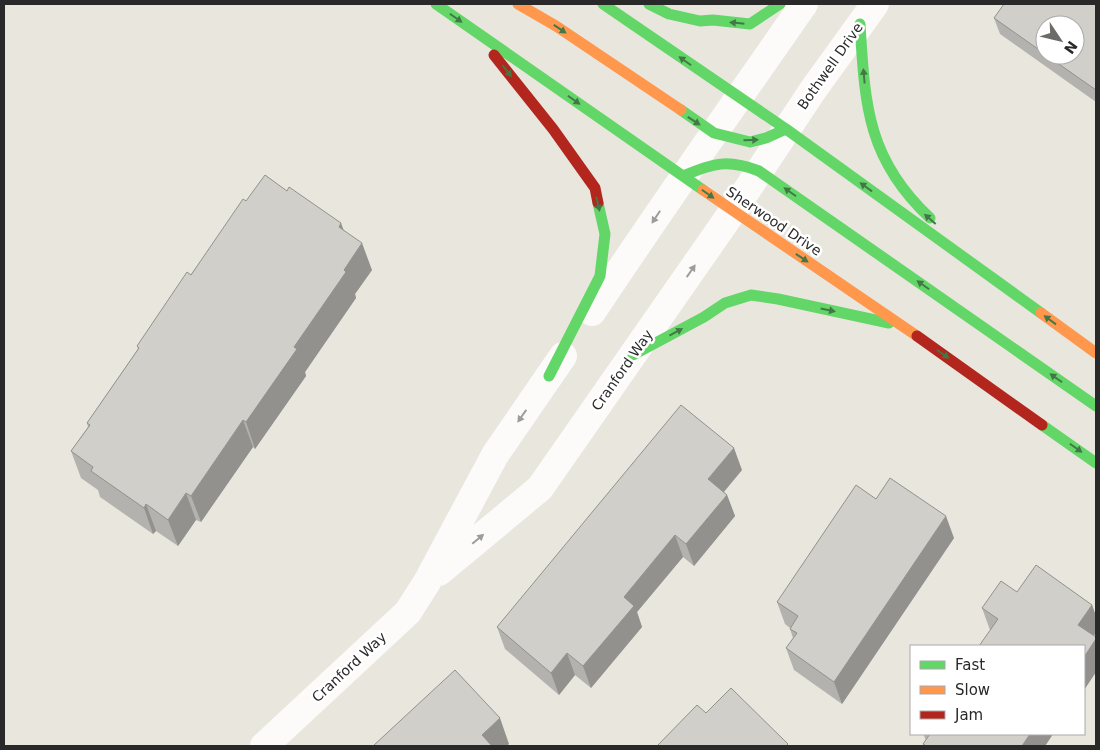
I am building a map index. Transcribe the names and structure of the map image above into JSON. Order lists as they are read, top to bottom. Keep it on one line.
{"streets":{"main road":["Sherwood Drive"],"street":["Bothwell Drive","Cranford Way"]},"crossings":[["Bothwell Drive","Cranford Way"],["Sherwood Drive","Cranford Way"]],"legend":["Fast","Slow","Jam"],"north":"bottom right"}
